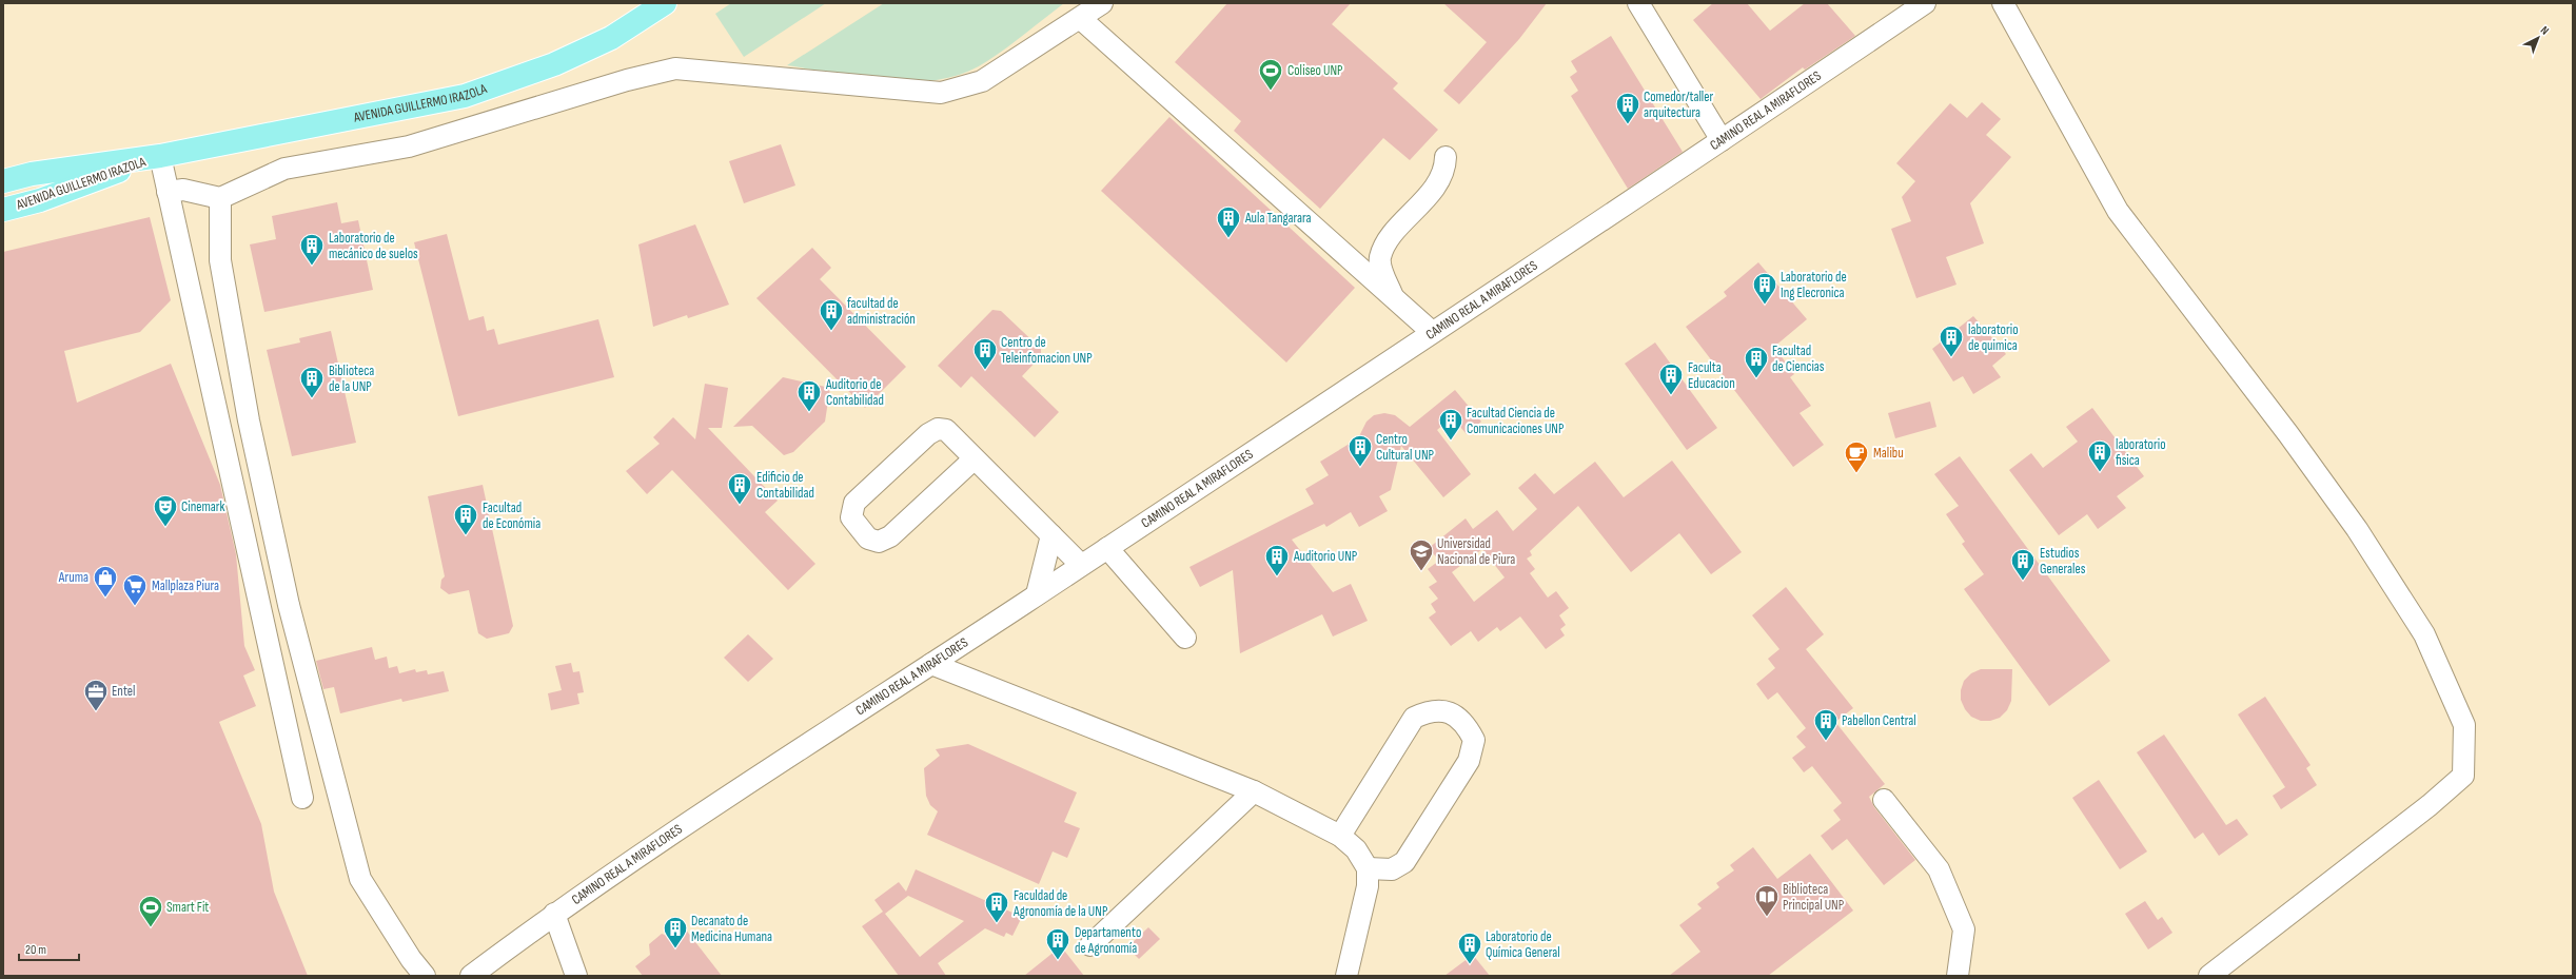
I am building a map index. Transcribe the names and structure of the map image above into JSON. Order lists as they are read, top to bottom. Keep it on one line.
{"streets":{"main road":["AVENIDA GUILLERMO IRAZOLA"],"lane":["CAMINO REAL A MIRAFLORES"]},"places":{"sports":["Coliseo UNP","Smart Fit"],"building":["Comedor/taller arquitectura","Aula Tangarara","Laboratorio de mecánico de suelos","Laboratorio de Ing Elecronica","facultad de administración","laboratorio de quimica","Centro de Teleinfomacion UNP","Facultad de Ciencias","Faculta Educacion","Biblioteca de la UNP","Auditorio de Contabilidad","Facultad Ciencia de Comunicaciones UNP","Centro Cultural UNP","laboratorio fisica","Edificio de Contabilidad","Facultad de Económia","Auditorio UNP","Estudios Generales","Pabellon Central","Faculdad de Agronomía de la UNP","Decanato de Medicina Humana","Departamento de Agronomía","Laboratorio de Química General"],"cafe":["Malibu"],"theatre":["Cinemark"],"school or university":["Universidad Nacional de Piura"],"shop":["Aruma"],"supermarket":["Mallplaza Piura"],"office":["Entel"],"library":["Biblioteca Principal UNP"]},"scale_bar":"20 m","north":"top right"}
